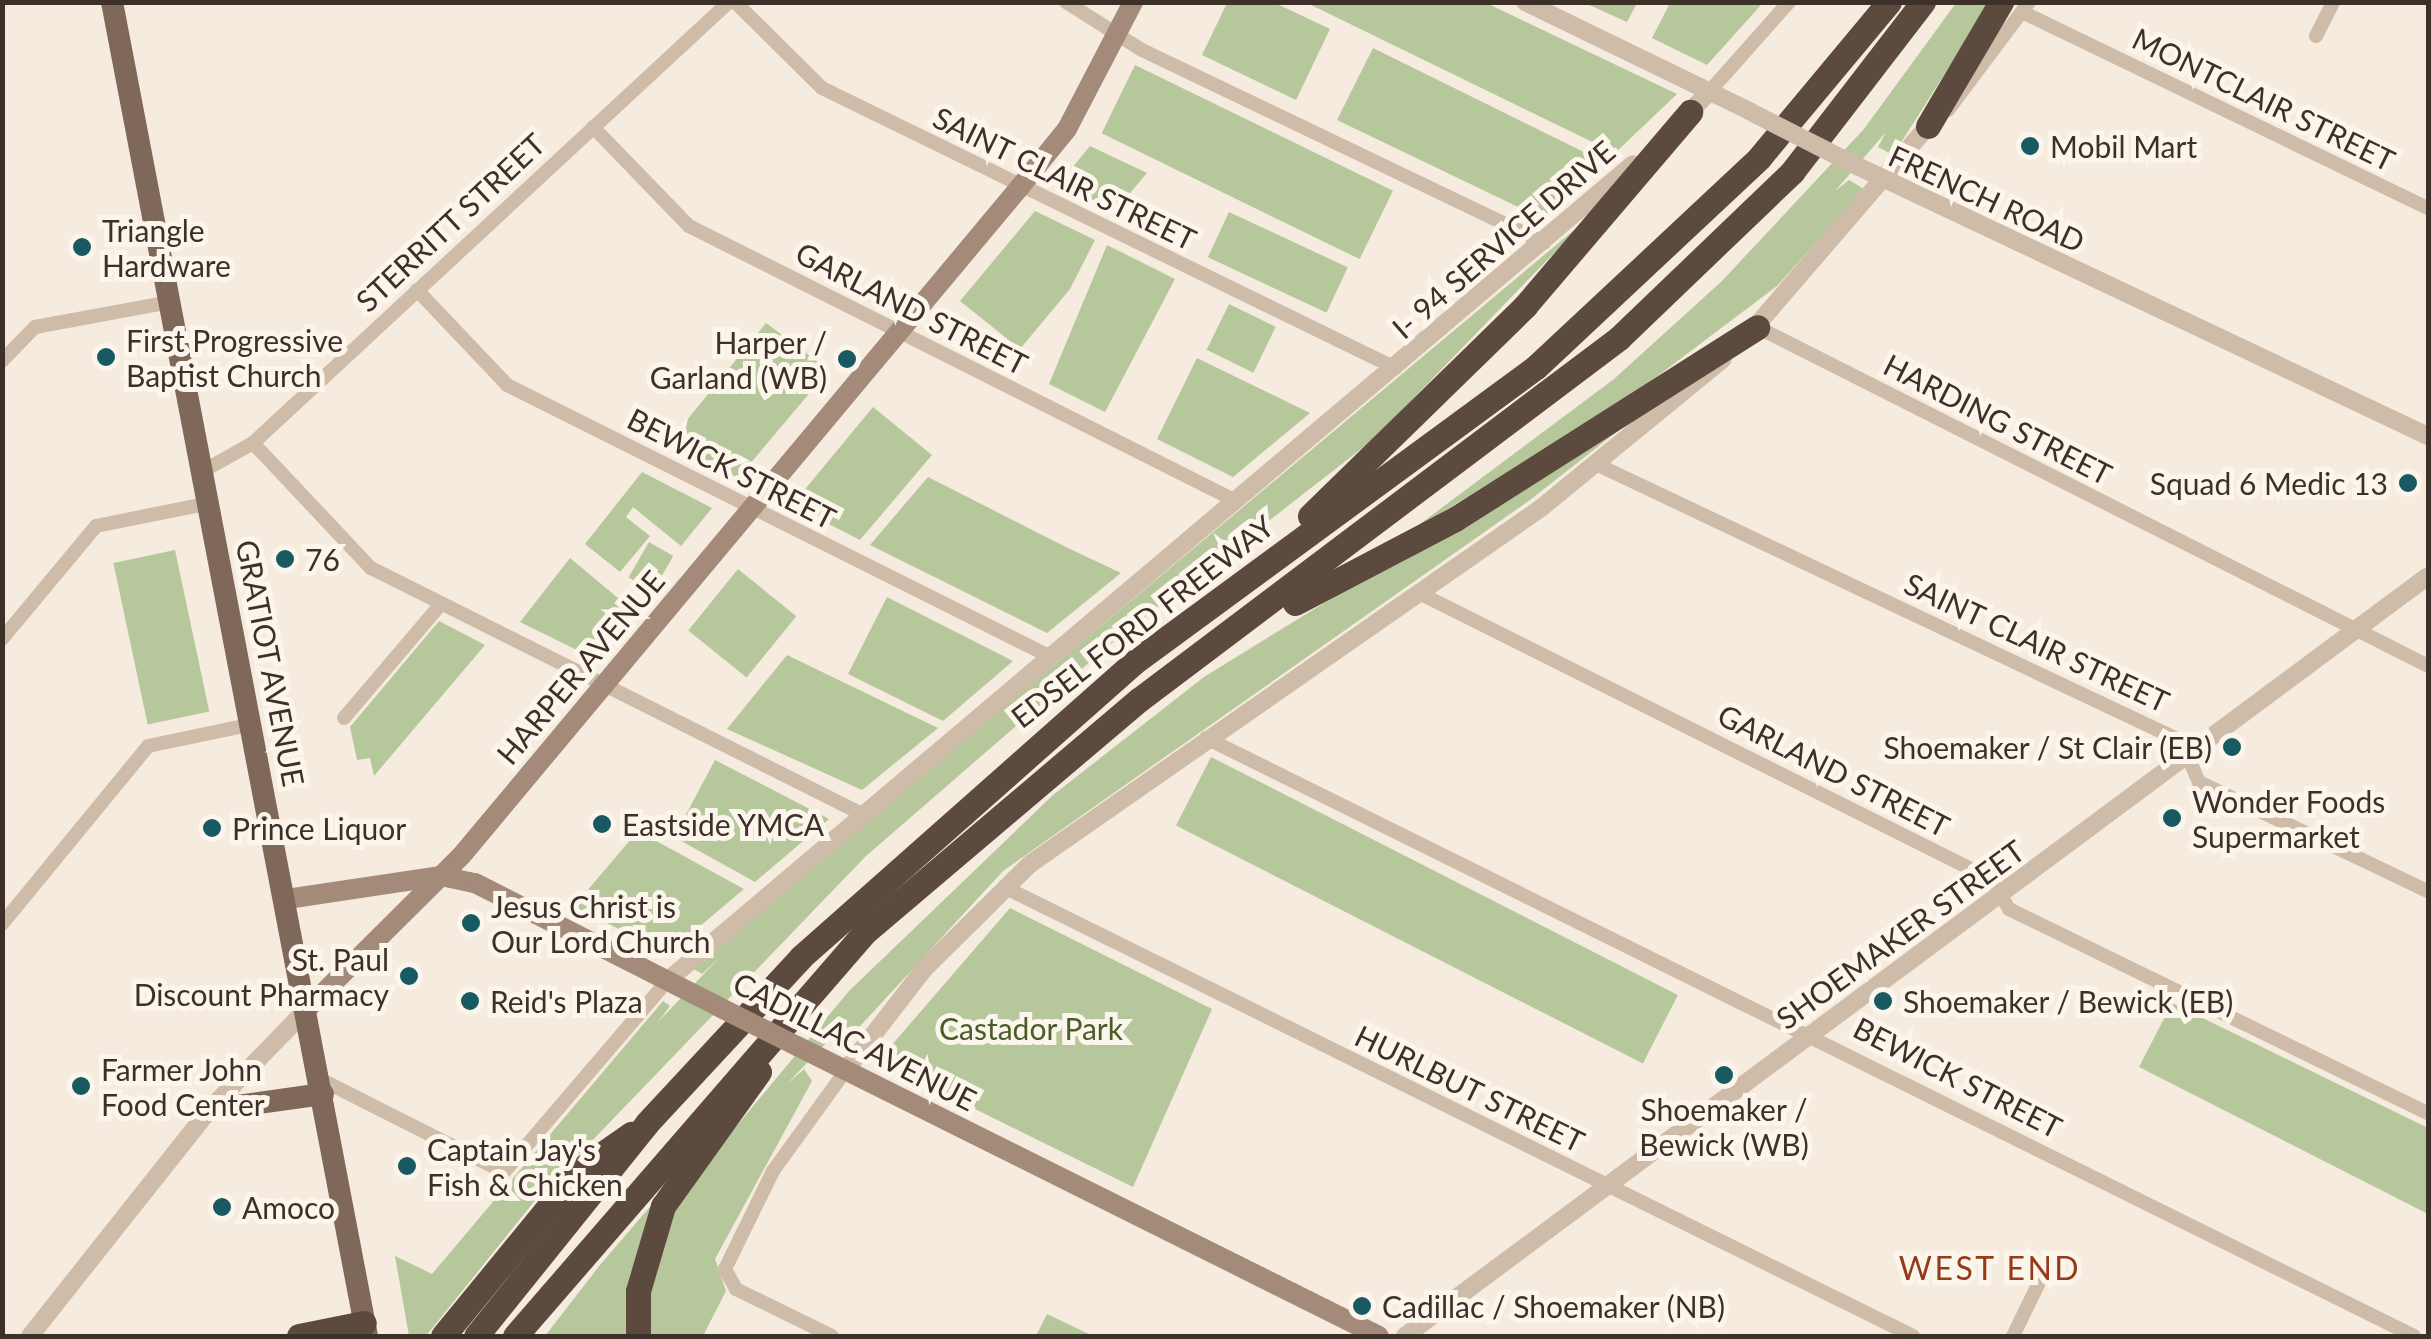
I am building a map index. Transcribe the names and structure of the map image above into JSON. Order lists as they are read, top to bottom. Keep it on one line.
{"streets":{"highway":["EDSEL FORD FREEWAY"],"main road":["GRATIOT AVENUE","HARPER AVENUE","CADILLAC AVENUE"],"street":["MONTCLAIR STREET","SAINT CLAIR STREET","FRENCH ROAD","STERRITT STREET","I- 94 SERVICE DRIVE","GARLAND STREET","HARDING STREET","BEWICK STREET","SHOEMAKER STREET","HURLBUT STREET"]},"crossings":[["SAINT CLAIR STREET","STERRITT STREET"],["SAINT CLAIR STREET","I- 94 SERVICE DRIVE"],["SAINT CLAIR STREET","HARPER AVENUE"],["SAINT CLAIR STREET","SHOEMAKER STREET"],["FRENCH ROAD","I- 94 SERVICE DRIVE"],["STERRITT STREET","GARLAND STREET"],["STERRITT STREET","BEWICK STREET"],["STERRITT STREET","GRATIOT AVENUE"],["I- 94 SERVICE DRIVE","GARLAND STREET"],["I- 94 SERVICE DRIVE","EDSEL FORD FREEWAY"],["GARLAND STREET","EDSEL FORD FREEWAY"],["GARLAND STREET","HARPER AVENUE"],["GARLAND STREET","SHOEMAKER STREET"],["HARDING STREET","SHOEMAKER STREET"],["BEWICK STREET","EDSEL FORD FREEWAY"],["BEWICK STREET","HARPER AVENUE"],["BEWICK STREET","SHOEMAKER STREET"],["EDSEL FORD FREEWAY","GRATIOT AVENUE"],["EDSEL FORD FREEWAY","CADILLAC AVENUE"],["GRATIOT AVENUE","HARPER AVENUE"],["GRATIOT AVENUE","CADILLAC AVENUE"],["HARPER AVENUE","CADILLAC AVENUE"],["SHOEMAKER STREET","HURLBUT STREET"]],"districts":["WEST END"],"parks":["Castador Park"],"places":["Mobil Mart","Triangle Hardware","First Progressive Baptist Church","Harper / Garland (WB)","Squad 6 Medic 13","76","Shoemaker / St Clair (EB)","Wonder Foods Supermarket","Eastside YMCA","Prince Liquor","Jesus Christ is Our Lord Church","St. Paul Discount Pharmacy","Reid's Plaza","Shoemaker / Bewick (EB)","Shoemaker / Bewick (WB)","Farmer John Food Center","Captain Jay's Fish & Chicken","Amoco","Cadillac / Shoemaker (NB)"]}
